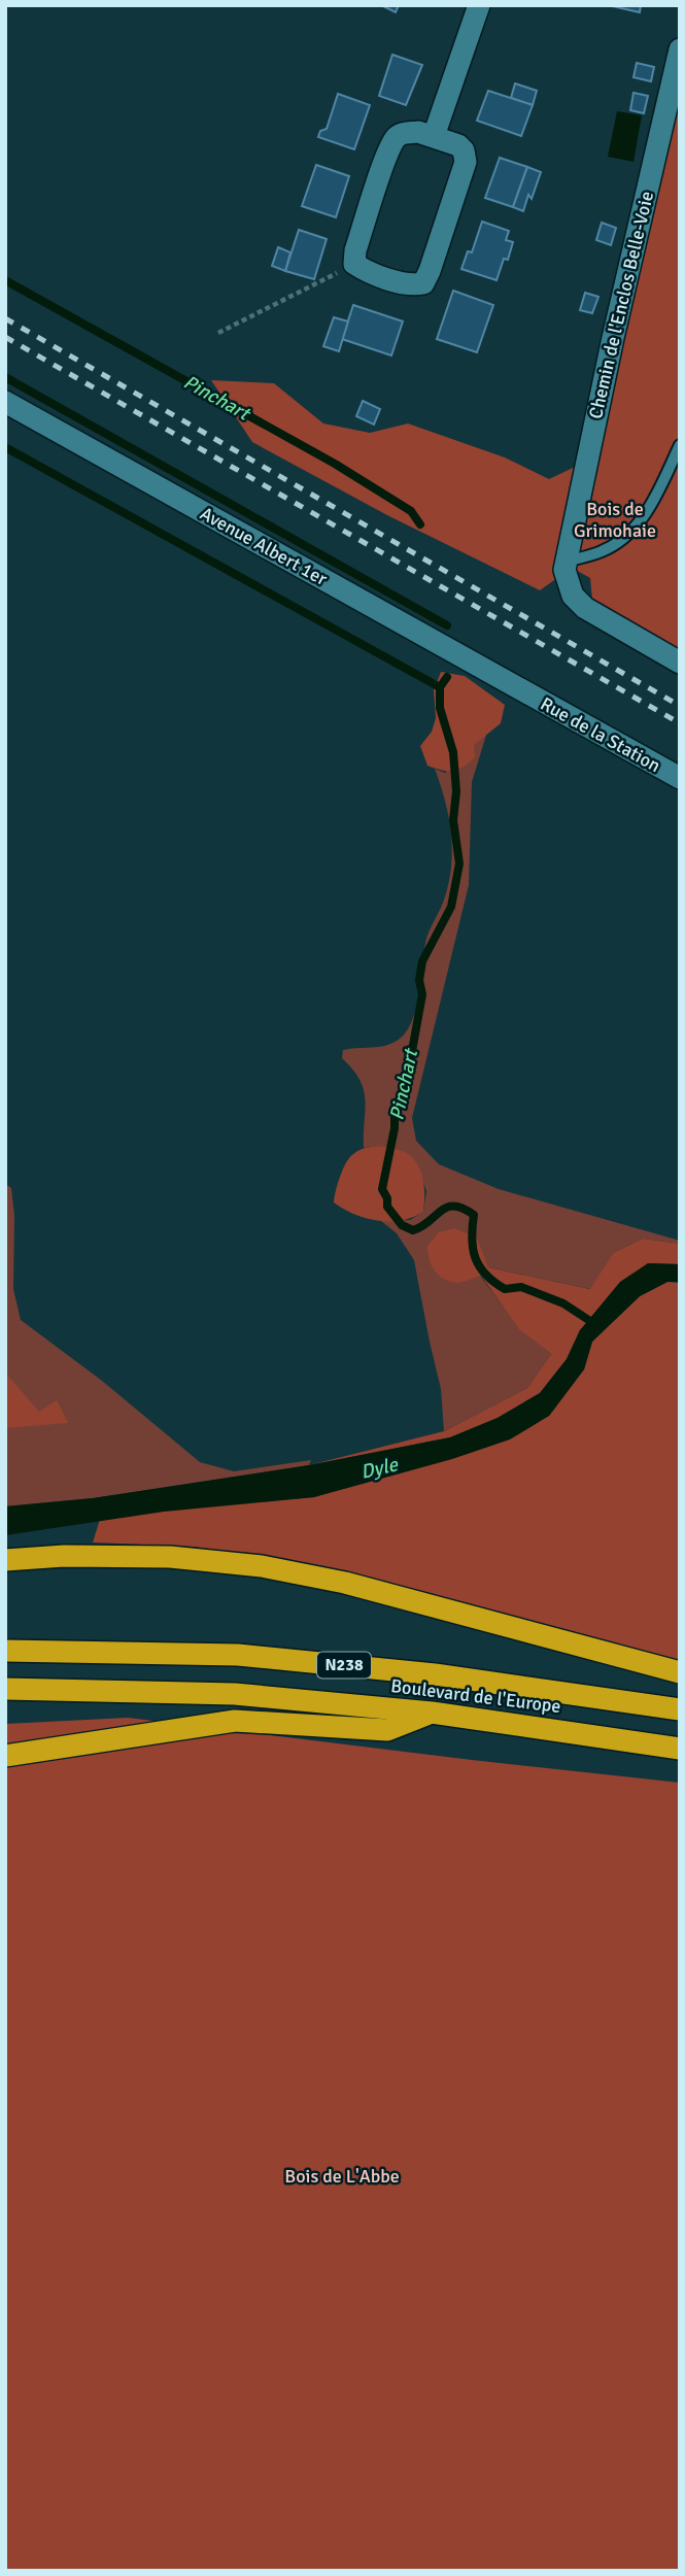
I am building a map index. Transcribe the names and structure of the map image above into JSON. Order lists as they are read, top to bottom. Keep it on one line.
{"streets":{"highway":["N238","Boulevard de l'Europe"],"street":["Chemin de l'Enclos Belle-Voie","Avenue Albert 1er","Rue de la Station"]},"crossings":[["Avenue Albert 1er","Rue de la Station"]],"water":["Pinchart","Dyle"],"parks":["Bois de Grimohaie","Bois de L'Abbe"]}
